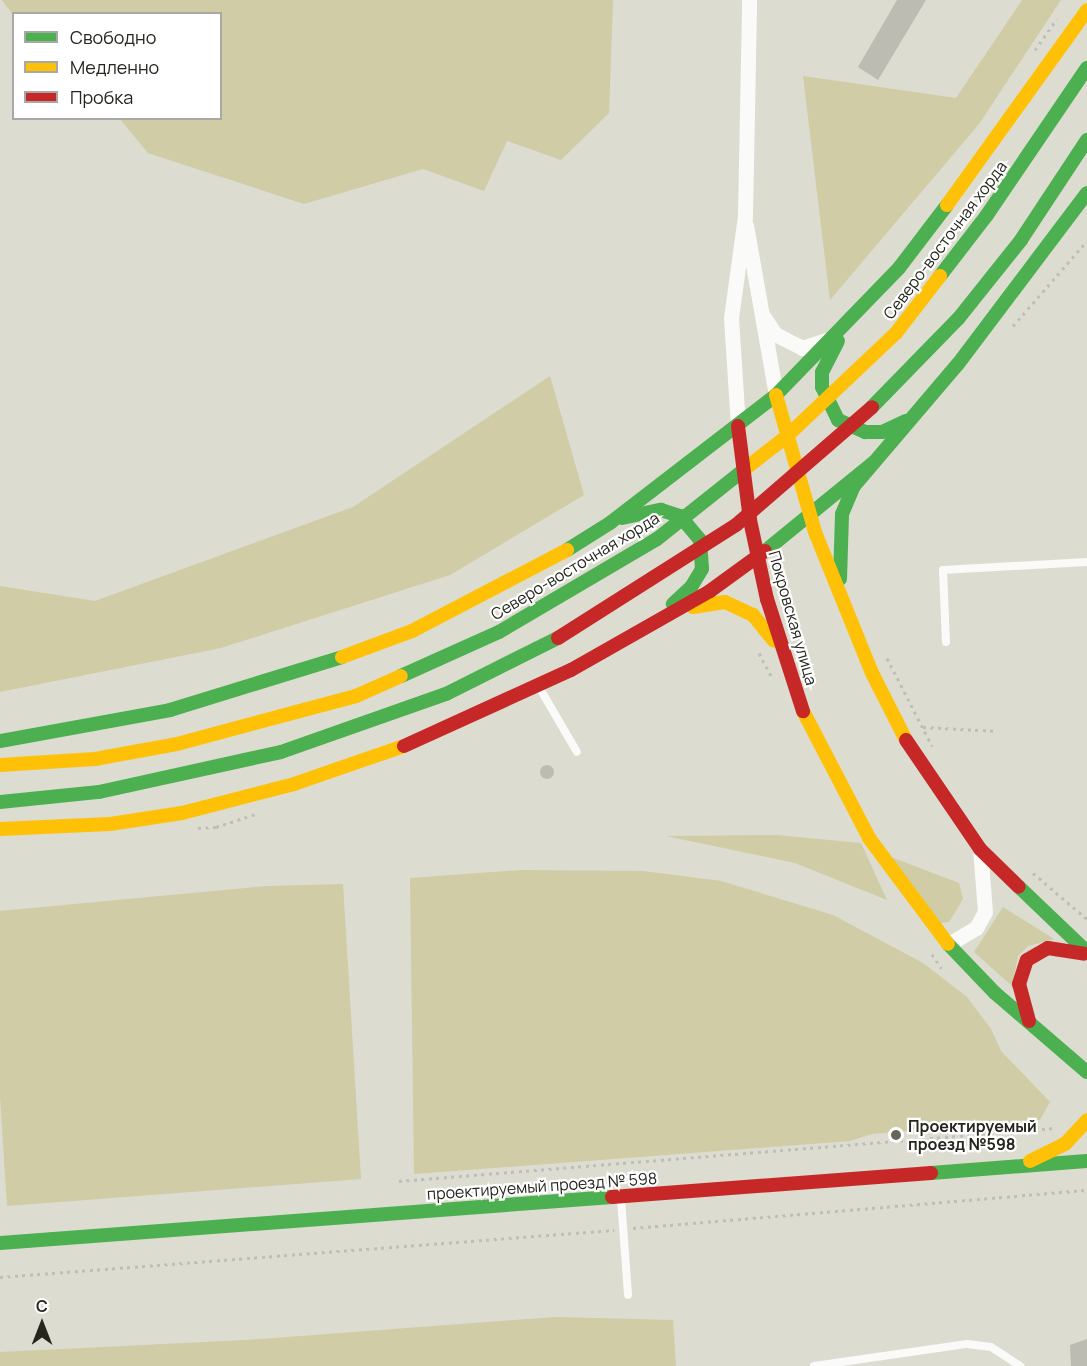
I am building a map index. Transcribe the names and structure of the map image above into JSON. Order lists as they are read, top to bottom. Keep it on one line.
{"streets":{"main road":["Северо-восточная хорда","Покровская улица","проектируемый проезд № 598"]},"places":["Проектируемый проезд №598"],"legend":["Свободно","Медленно","Пробка"],"north":"top"}
